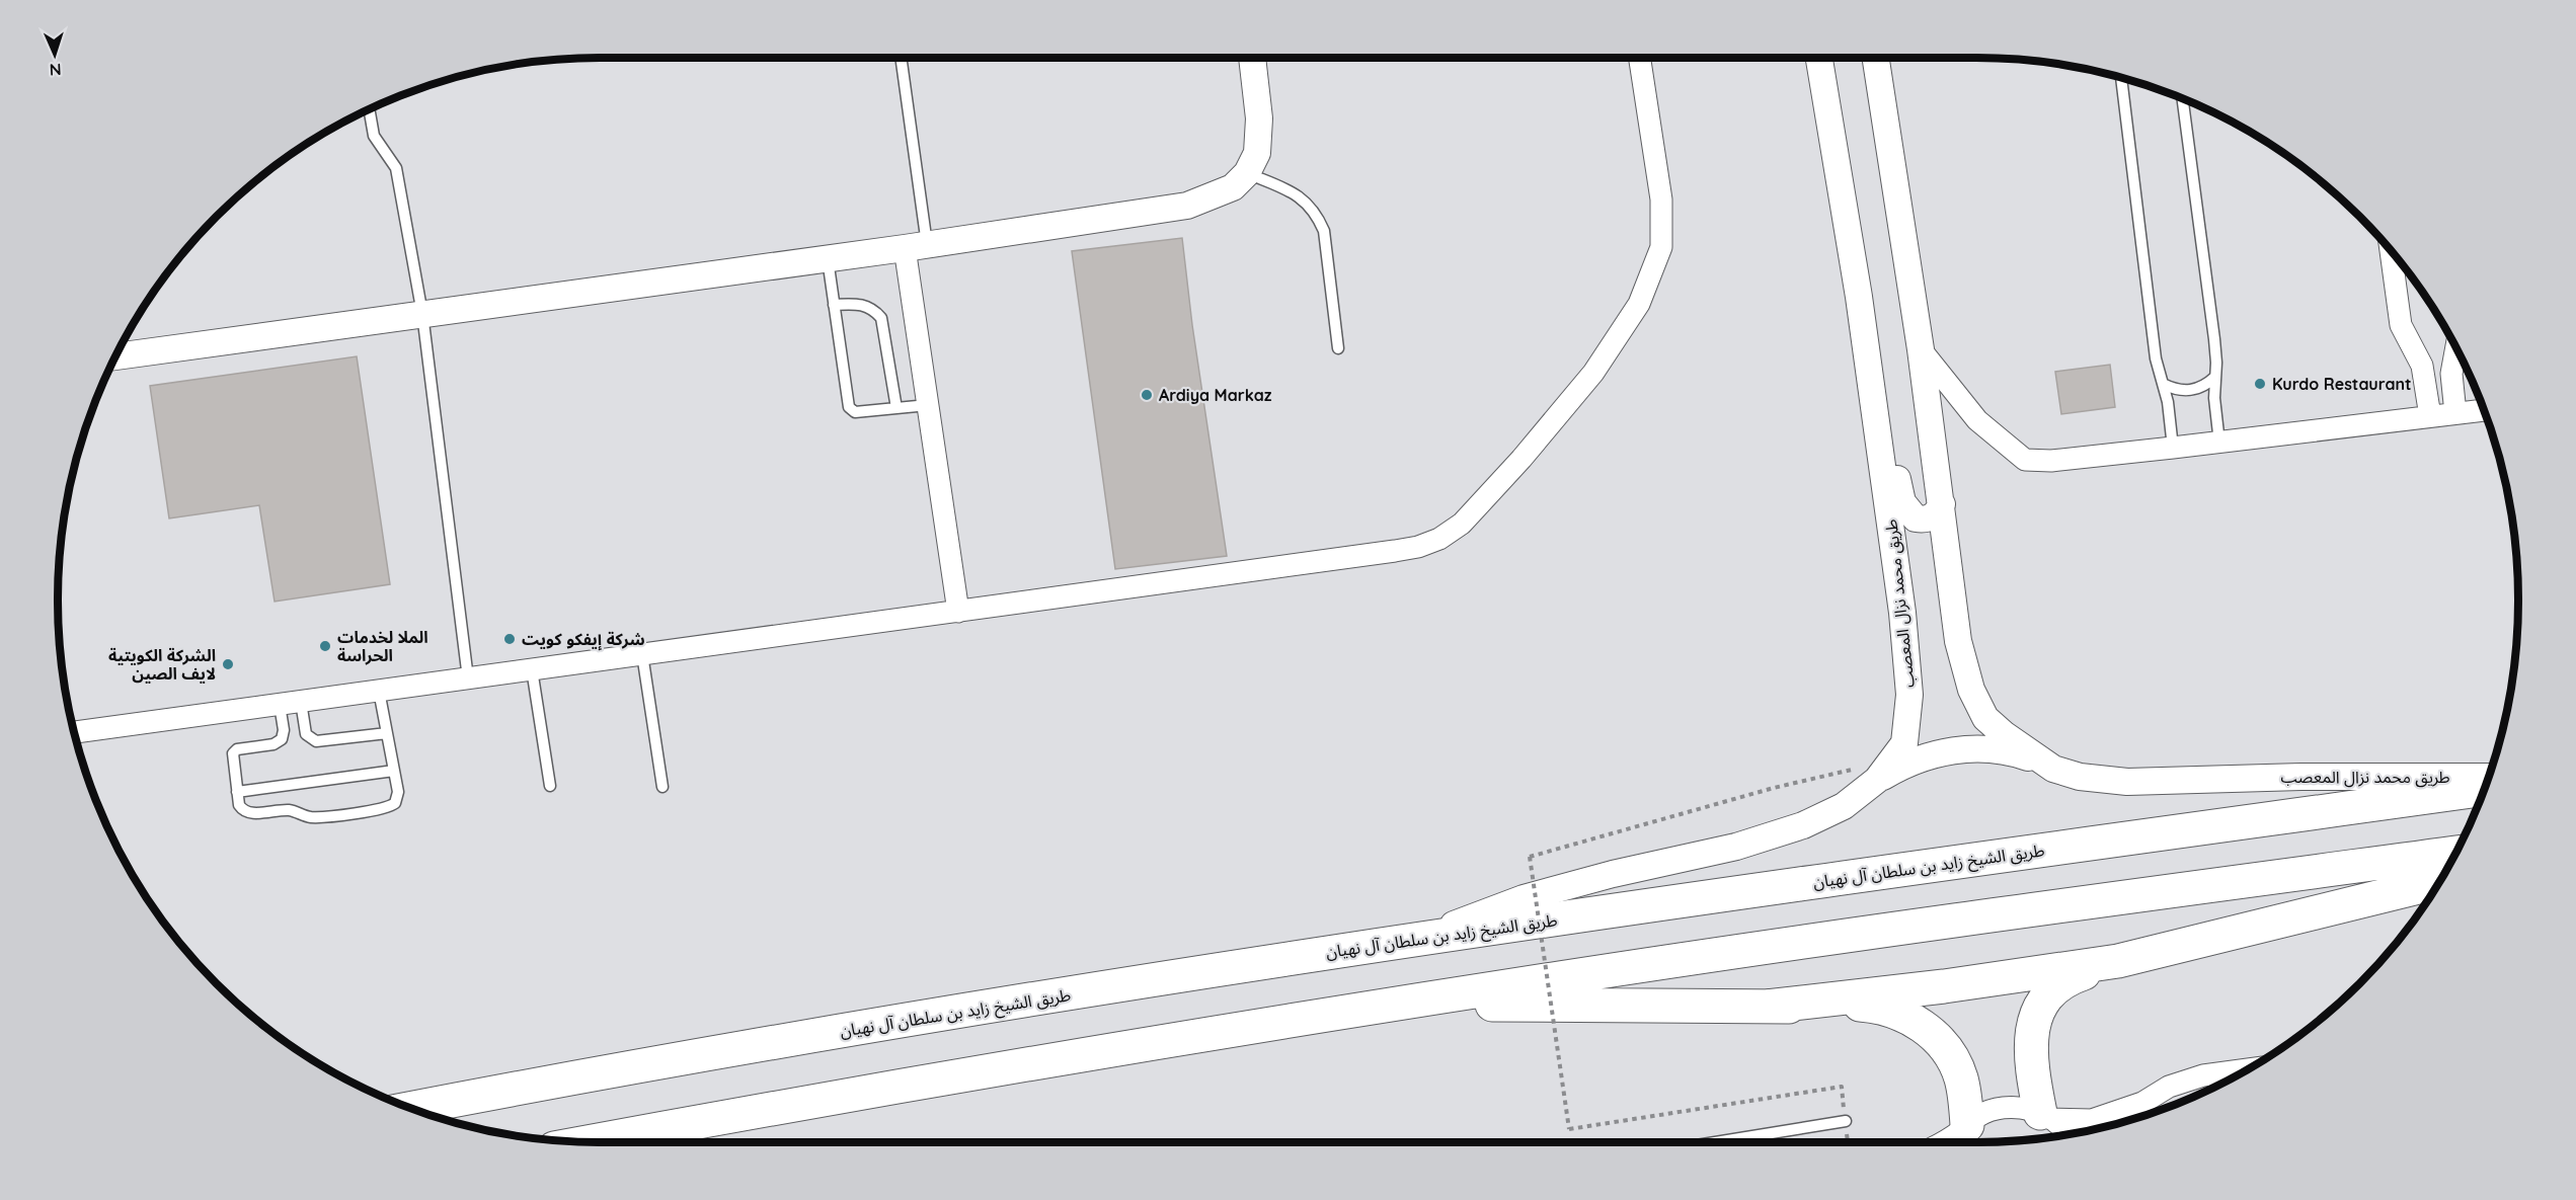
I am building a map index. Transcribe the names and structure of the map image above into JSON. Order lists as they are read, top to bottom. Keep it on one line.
{"streets":{"highway":["طريق الشيخ زايد بن سلطان آل نهيان"],"street":["طريق محمد نزال المعصب"]},"crossings":[["طريق محمد نزال المعصب","طريق الشيخ زايد بن سلطان آل نهيان"]],"places":["Kurdo Restaurant","Ardiya Markaz","شركة إيفكو كويت","الملا لخدمات الحراسة","الشركة الكويتية لايف الصين"],"north":"bottom"}
